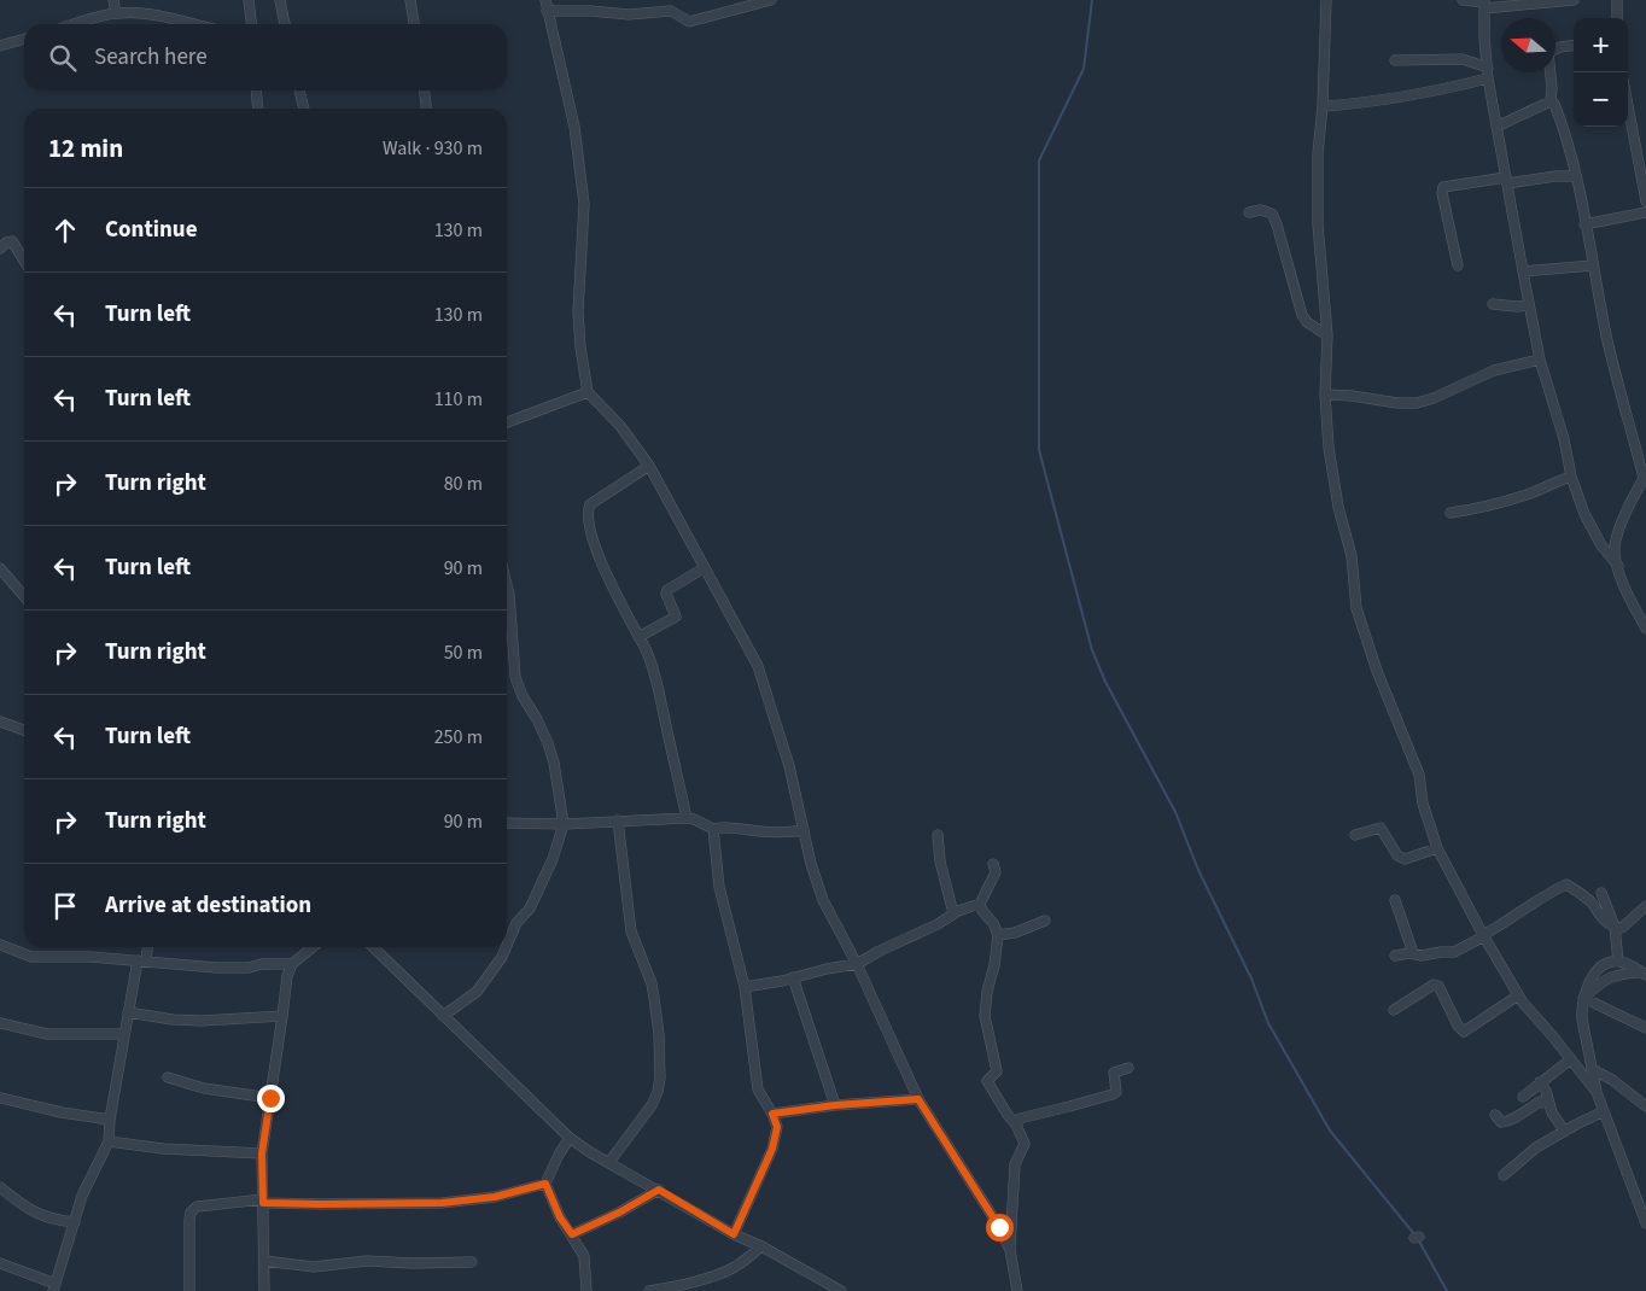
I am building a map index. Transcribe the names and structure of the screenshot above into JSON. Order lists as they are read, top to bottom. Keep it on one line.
{"north":"left","page":{"map_buttons":["+","−"],"search":"Search here","heading":["12 min","Walk · 930 m"],"list":[["Continue","130 m"],["Turn left","130 m"],["Turn left","110 m"],["Turn right","80 m"],["Turn left","90 m"],["Turn right","50 m"],["Turn left","250 m"],["Turn right","90 m"],"Arrive at destination"]}}
